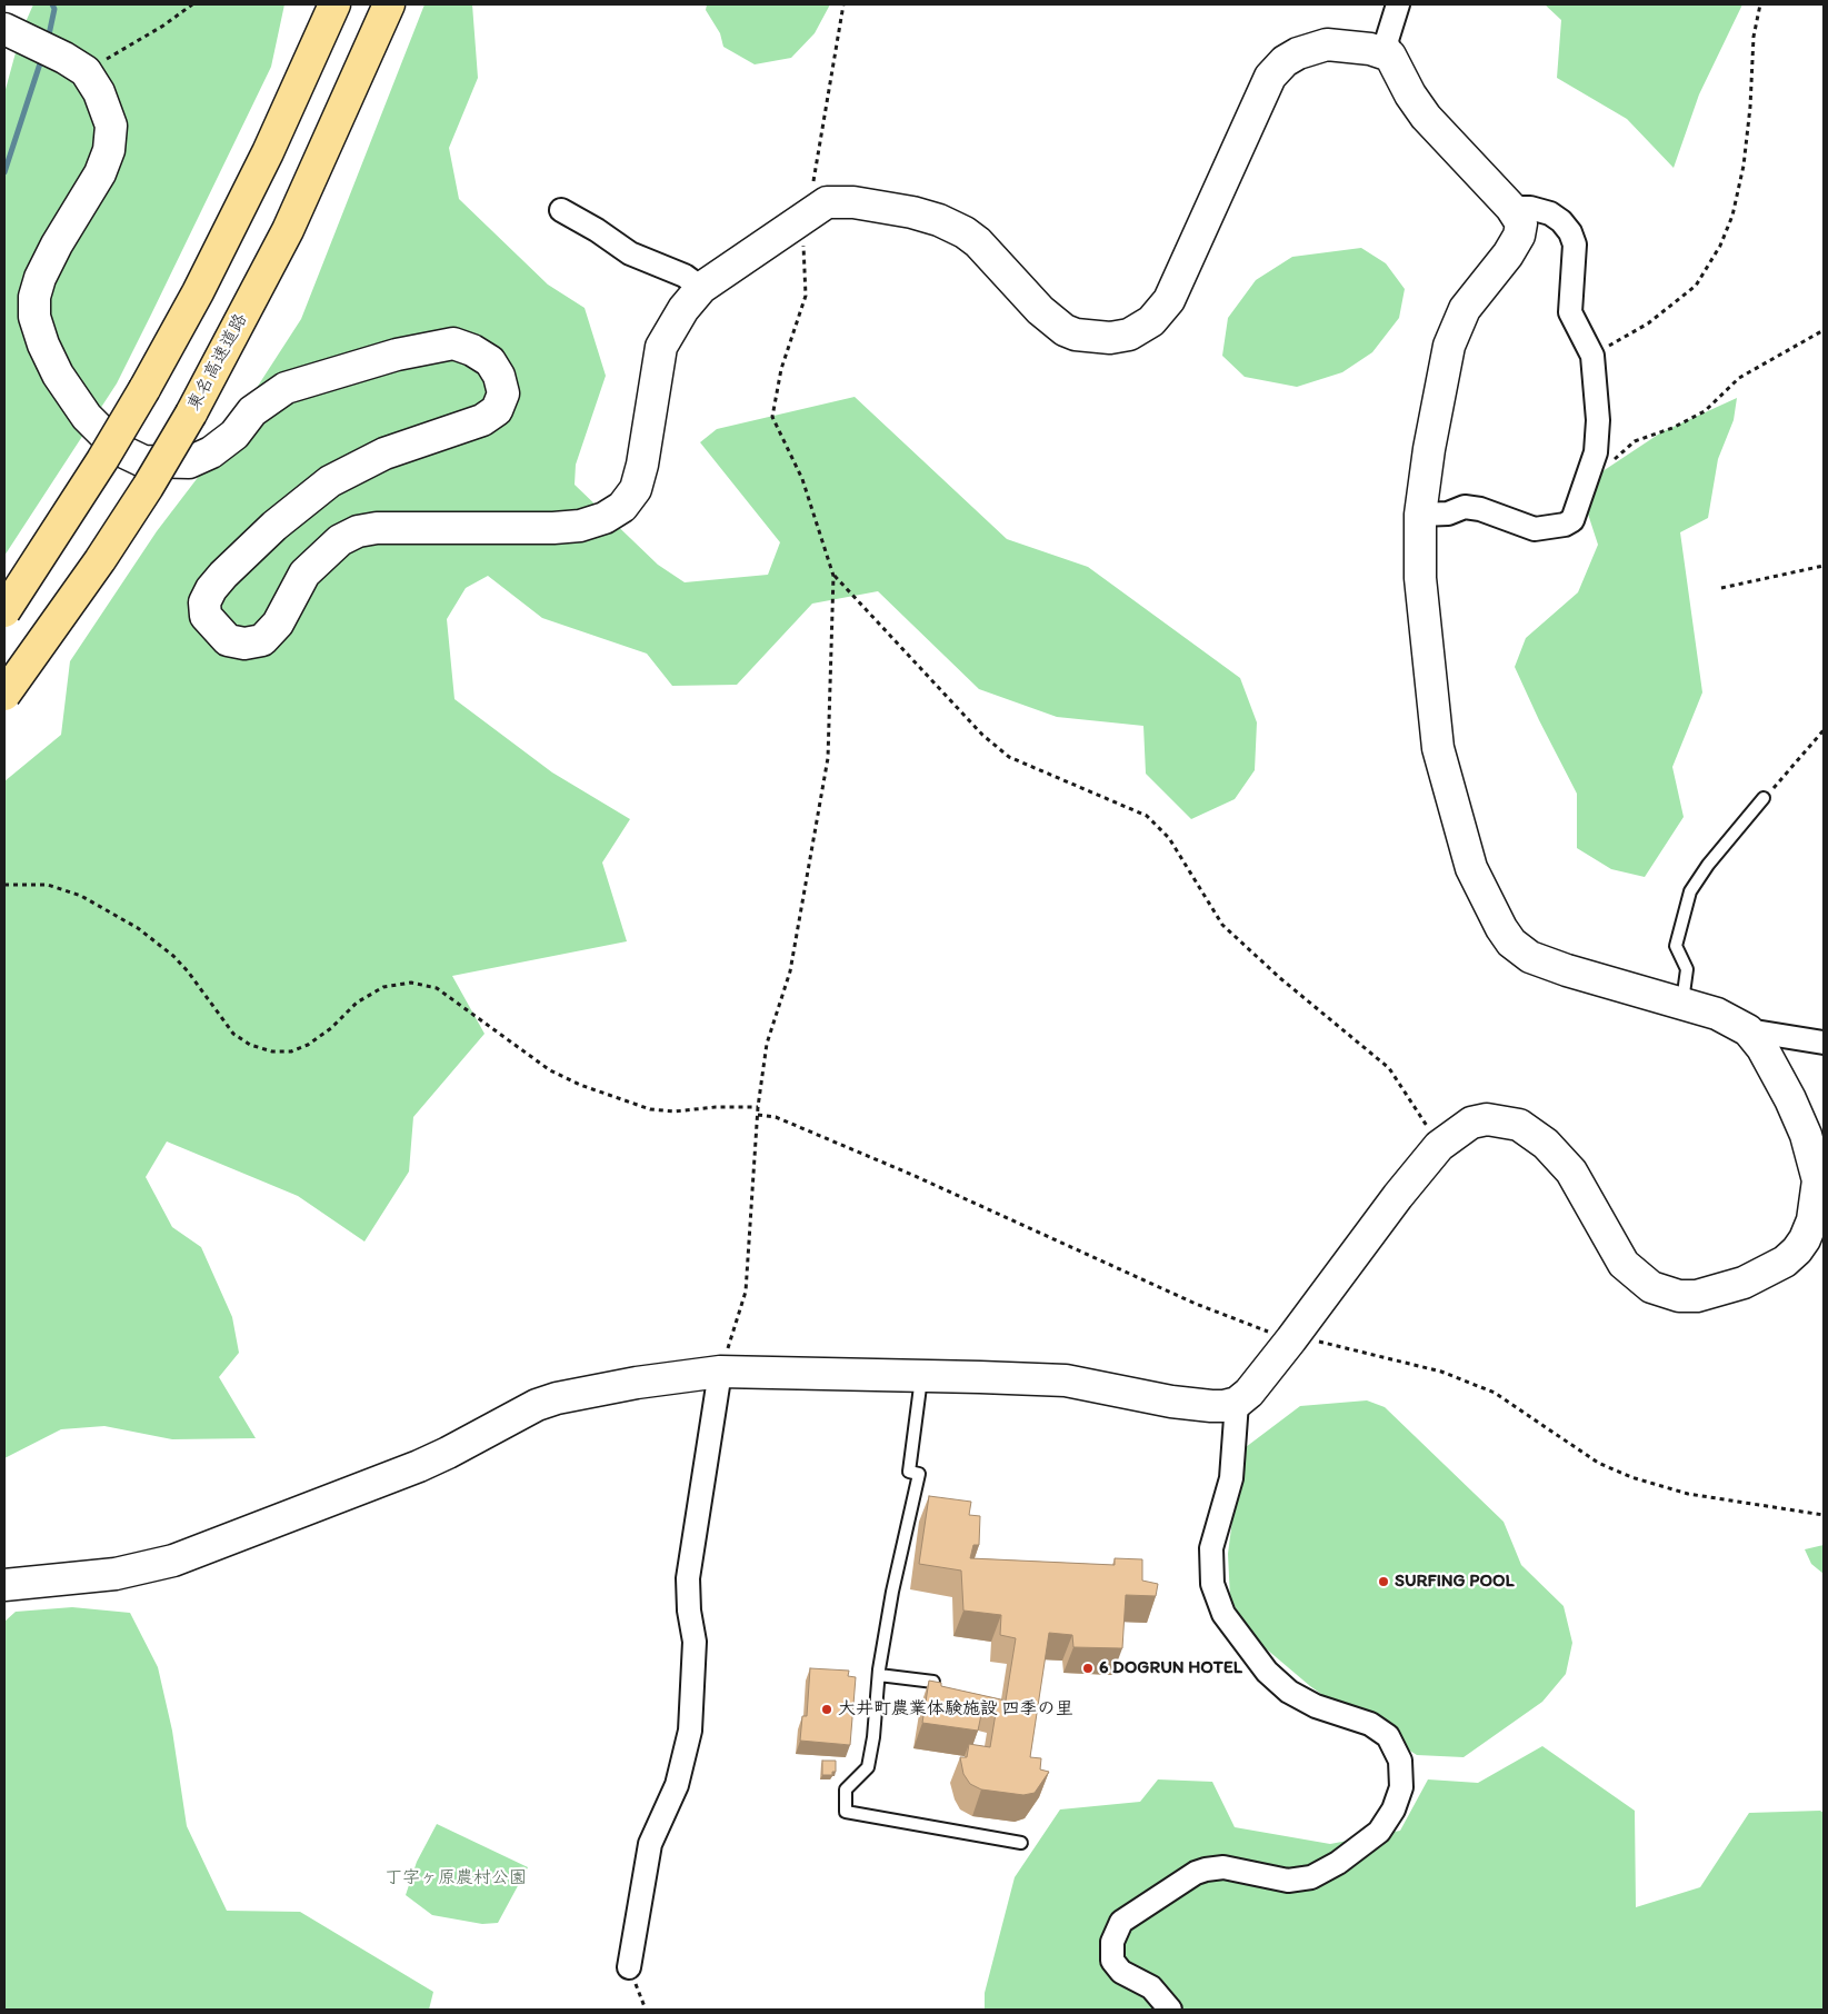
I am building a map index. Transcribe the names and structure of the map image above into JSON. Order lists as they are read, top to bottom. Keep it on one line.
{"streets":{"highway":["東名高速道路"]},"parks":["丁字ヶ原農村公園"],"places":["SURFING POOL","6 DOGRUN HOTEL","大井町農業体験施設 四季の里"]}
